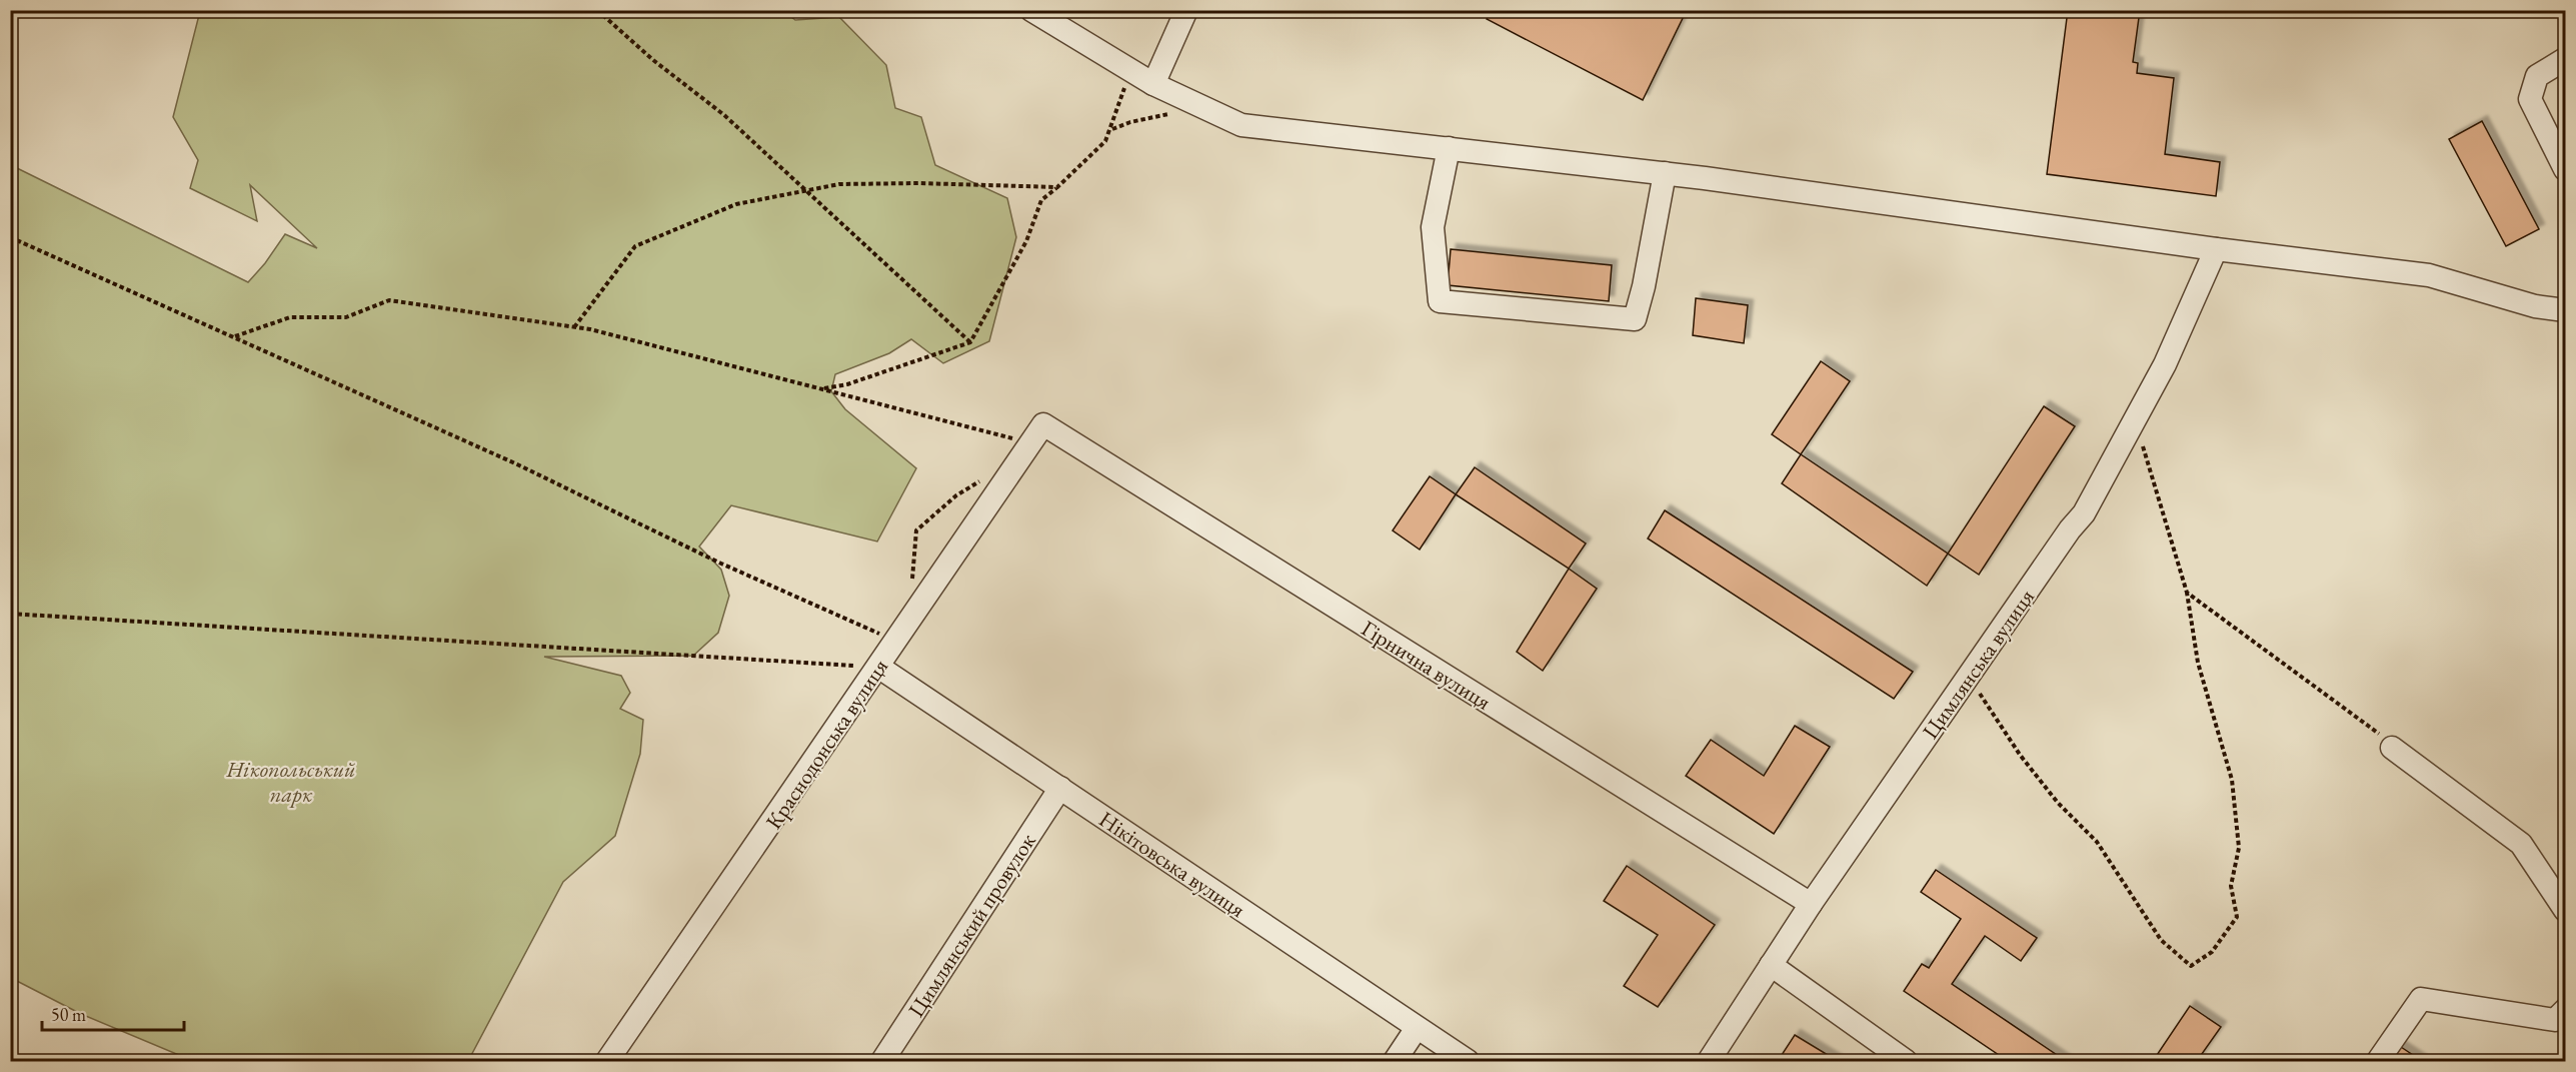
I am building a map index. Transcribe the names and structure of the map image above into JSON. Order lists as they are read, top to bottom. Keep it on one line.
{"streets":{"street":["Цимлянська вулиця","Гірнична вулиця","Краснодонська вулиця","Нікітовська вулиця","Цимлянський провулок"]},"crossings":[["Цимлянська вулиця","Гірнична вулиця"],["Гірнична вулиця","Краснодонська вулиця"],["Краснодонська вулиця","Нікітовська вулиця"],["Нікітовська вулиця","Цимлянський провулок"]],"parks":["Нікопольський парк"],"scale_bar":"50 m"}
